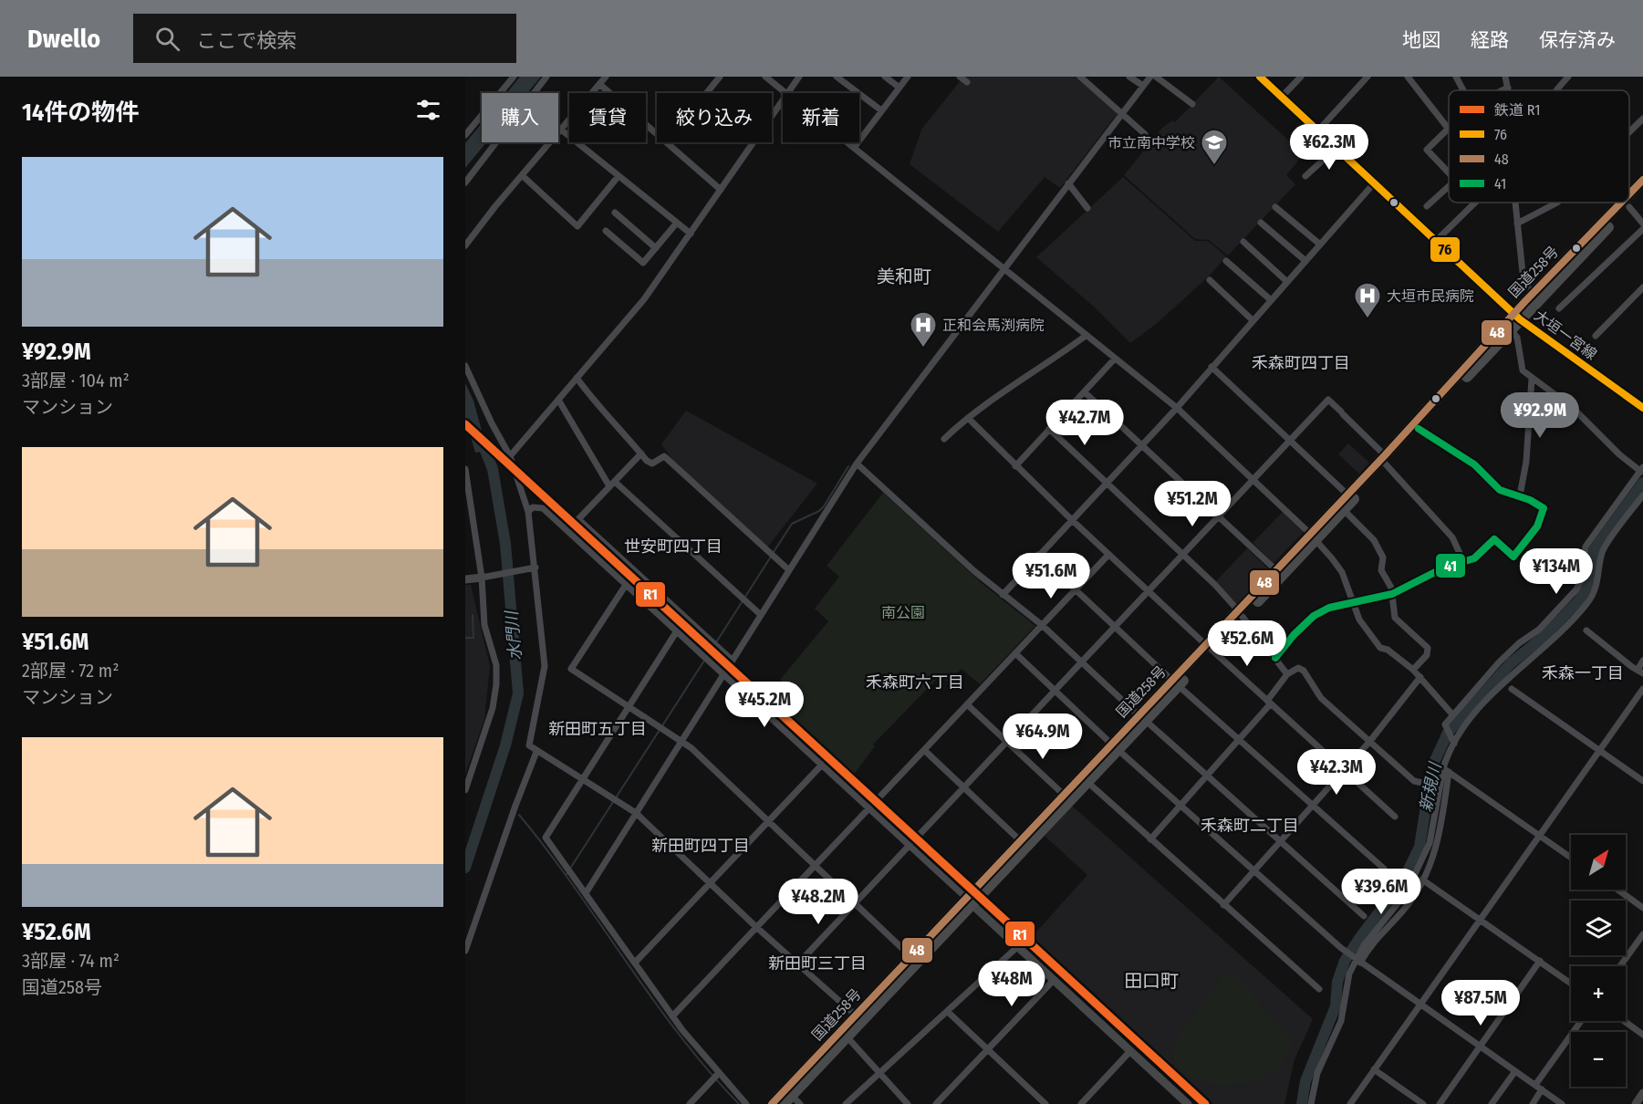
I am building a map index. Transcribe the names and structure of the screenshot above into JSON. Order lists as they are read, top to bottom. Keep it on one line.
{"streets":{"highway":["国道258号"],"main road":["大垣一宮線"]},"crossings":[["国道258号","大垣一宮線"]],"districts":["美和町","禾森町四丁目","世安町四丁目","禾森一丁目","禾森町六丁目","新田町五丁目","禾森町二丁目","新田町四丁目","新田町三丁目","田口町"],"water":["水門川","新規川"],"parks":["南公園"],"places":{"school or university":["市立南中学校"],"hospital":["大垣市民病院","正和会馬渕病院"]},"lines":["transit line 76","transit line 48","rail line R1","transit line 41"],"legend":["鉄道 R1","76","48","41"],"north":"top right","page":{"header":"Dwello","search":"ここで検索","nav":["地図","経路","保存済み"],"heading":"14件の物件","chip":["購入","賃貸","絞り込み","新着"],"price":["¥62.3M","¥92.9M","¥42.7M","¥51.2M","¥134M","¥51.6M","¥52.6M","¥45.2M","¥64.9M","¥42.3M","¥39.6M","¥48.2M","¥48M","¥87.5M"],"list":[{"name":"¥92.9M","note":"3部屋 · 104 m² · マンション"},{"name":"¥51.6M","note":"2部屋 · 72 m² · マンション"},{"name":"¥52.6M","note":"3部屋 · 74 m² · 国道258号"}],"map_buttons":["+","−"]}}
